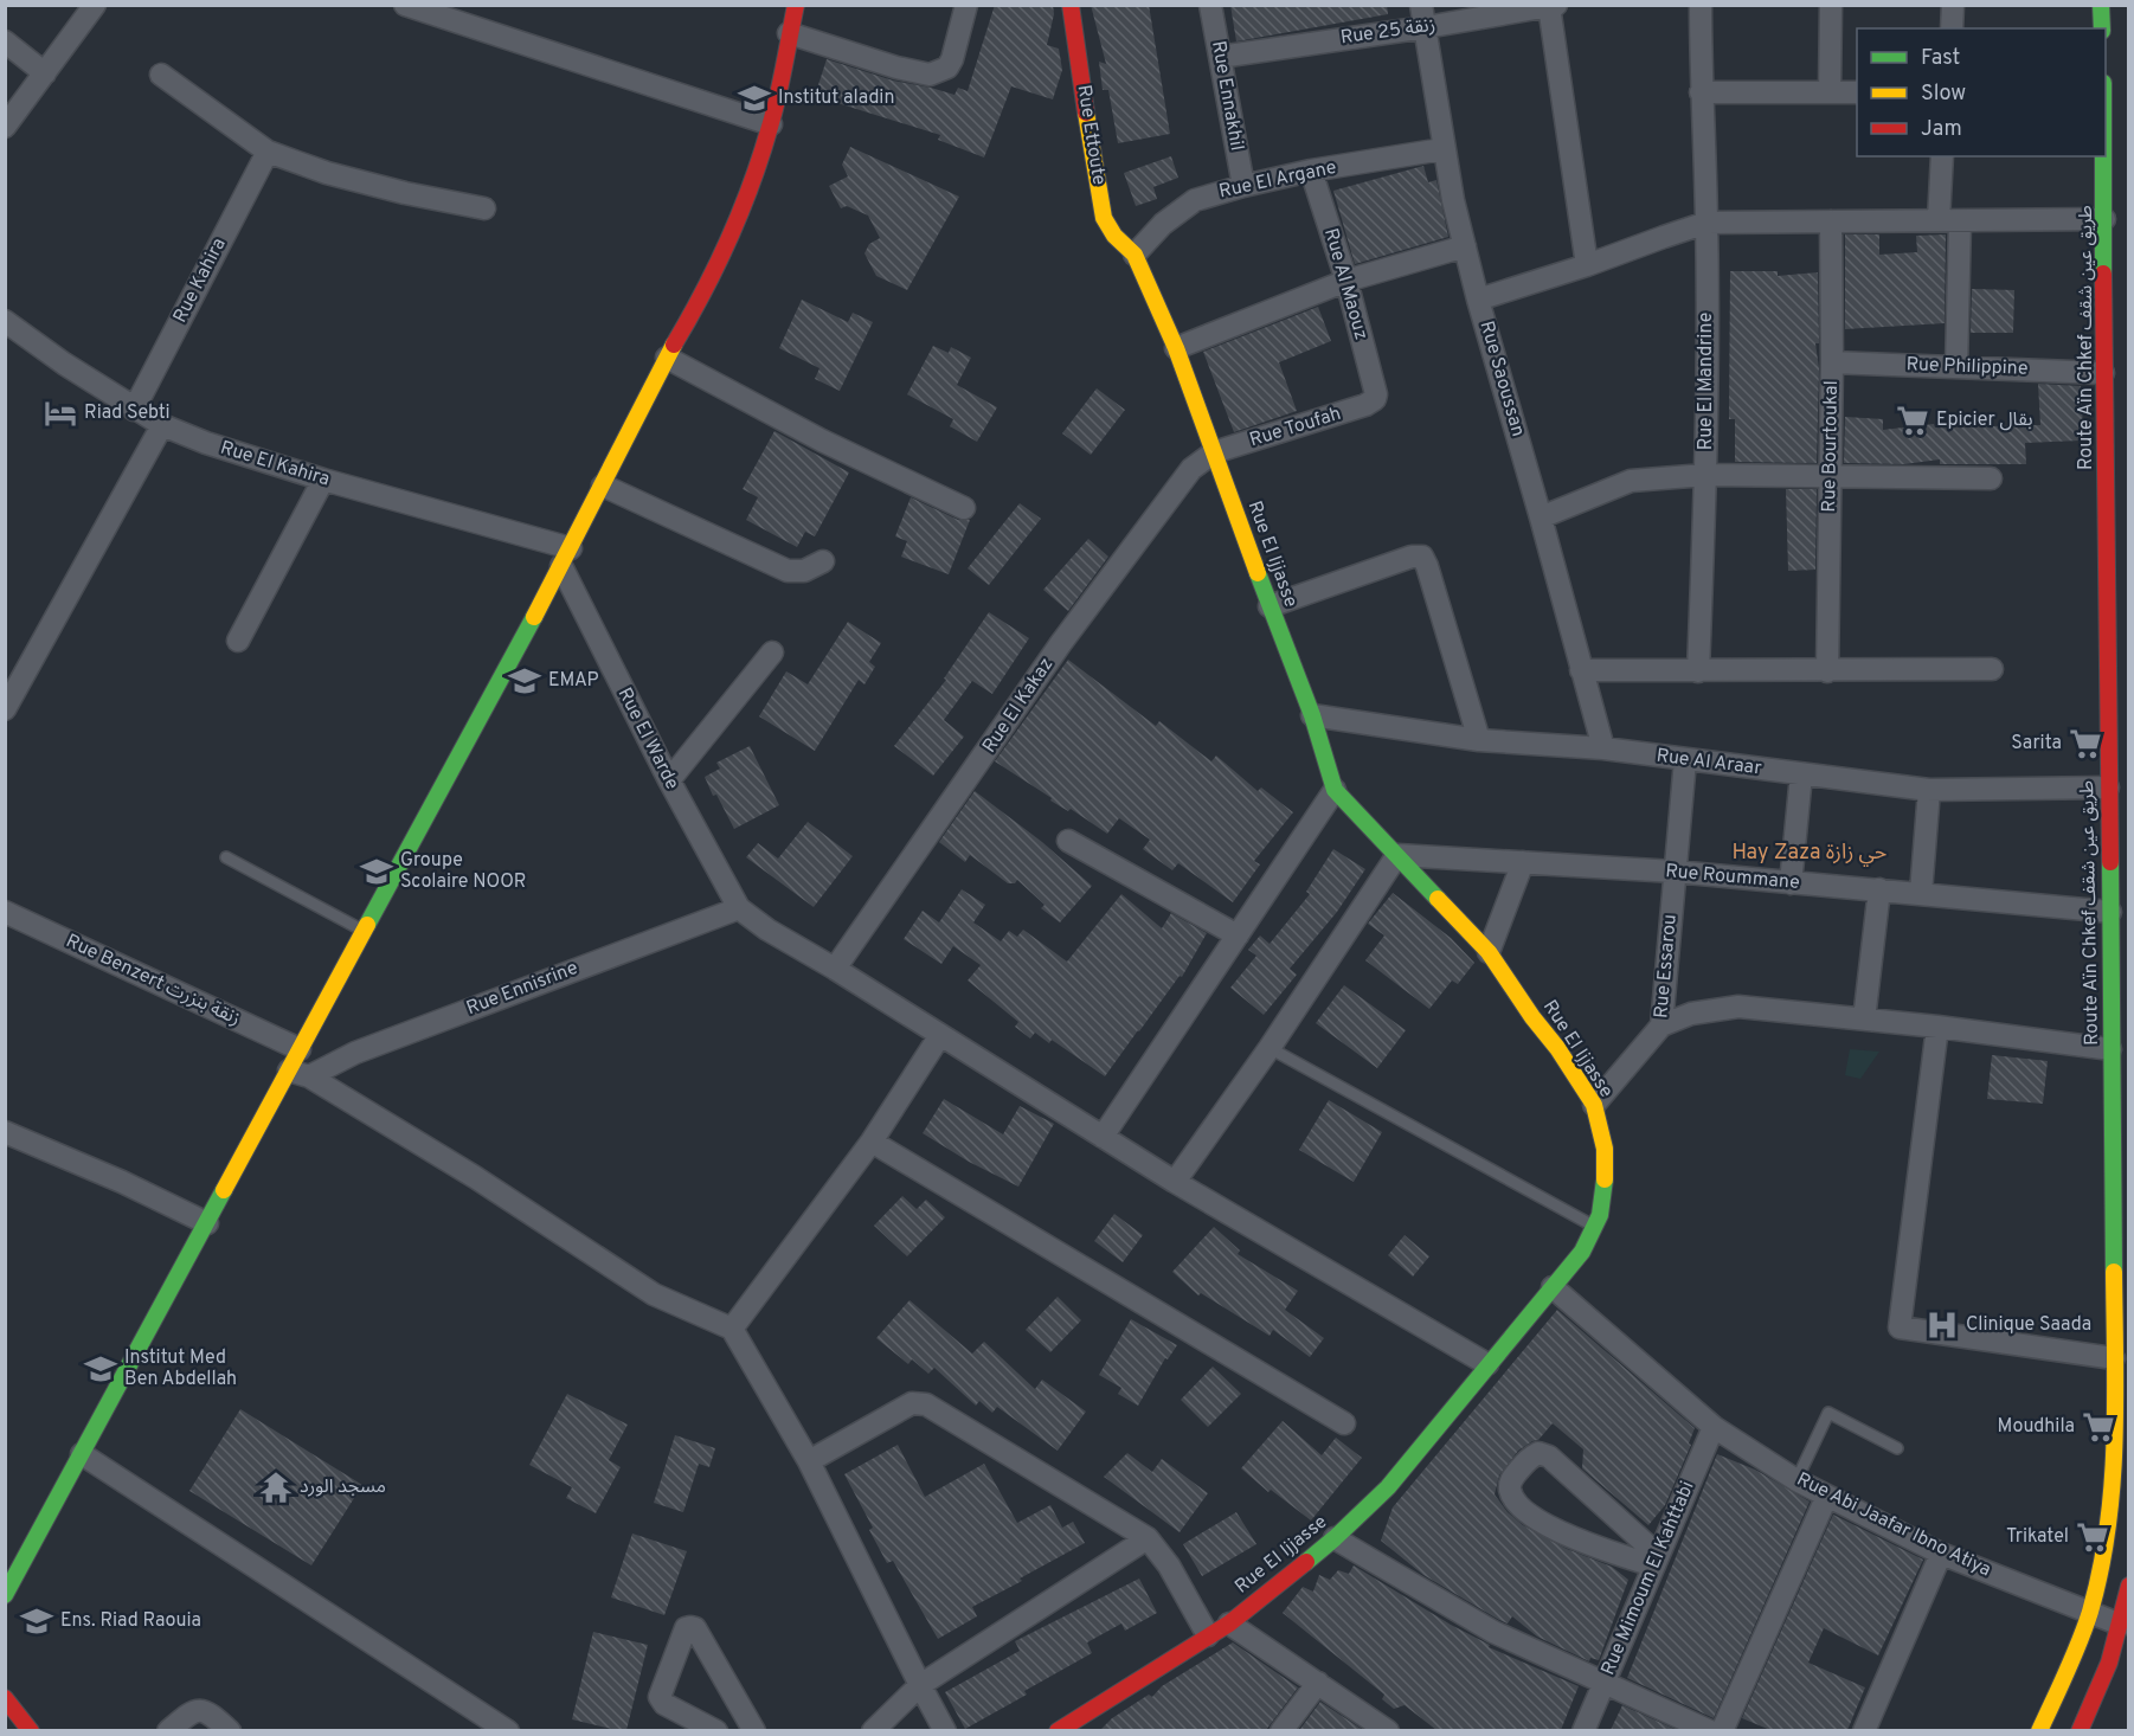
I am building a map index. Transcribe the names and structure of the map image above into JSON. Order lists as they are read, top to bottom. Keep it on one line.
{"streets":{"street":["Rue 25 زنقة","Rue Ennakhil","Rue Ettoute","Rue El Argane","Rue Kahira","Rue Al Maouz","Route Aïn Chkef طريق عين شقف","Rue Philippine","Rue Saoussan","Rue El Mandrine","Rue Toufah","Rue Bourtoukal","Rue El Kahira","Rue El Ijjasse","Rue El Kakaz","Rue El Warde","Rue Al Araar","Rue Roummane","Rue Essarou","Rue Benzert زنقة بنزرت","Rue Ennisrine","Rue Abi Jaafar Ibno Atiya","Rue Mimoum El Kahttabi"]},"crossings":[["Rue 25 زنقة","Rue Ennakhil"],["Rue 25 زنقة","Rue Saoussan"],["Rue Ennakhil","Rue El Argane"],["Rue Ettoute","Rue El Argane"],["Rue Ettoute","Rue El Ijjasse"],["Rue El Argane","Rue Al Maouz"],["Rue El Argane","Rue Saoussan"],["Rue El Argane","Rue El Ijjasse"],["Rue Kahira","Rue El Kahira"],["Rue Al Maouz","Rue Toufah"],["Route Aïn Chkef طريق عين شقف","Rue Philippine"],["Route Aïn Chkef طريق عين شقف","Rue Al Araar"],["Route Aïn Chkef طريق عين شقف","Rue Roummane"],["Route Aïn Chkef طريق عين شقف","Rue Abi Jaafar Ibno Atiya"],["Rue Philippine","Rue Bourtoukal"],["Rue Saoussan","Rue Al Araar"],["Rue Toufah","Rue El Ijjasse"],["Rue Toufah","Rue El Kakaz"],["Rue El Kahira","Rue El Warde"],["Rue El Ijjasse","Rue El Kakaz"],["Rue El Ijjasse","Rue Al Araar"],["Rue El Ijjasse","Rue Roummane"],["Rue El Ijjasse","Rue Essarou"],["Rue El Ijjasse","Rue Abi Jaafar Ibno Atiya"],["Rue El Warde","Rue Ennisrine"],["Rue Al Araar","Rue Essarou"],["Rue Roummane","Rue Essarou"],["Rue Abi Jaafar Ibno Atiya","Rue Mimoum El Kahttabi"]],"districts":["Hay Zaza حي زازة"],"places":{"school or university":["Institut aladin","EMAP","Groupe Scolaire NOOR","Institut Med Ben Abdellah","Ens. Riad Raouia"],"hotel":["Riad Sebti"],"supermarket":["Epicier بقال","Sarita","Moudhila","Trikatel"],"hospital":["Clinique Saada"],"temple":["مسجد الورد"]},"legend":["Fast","Slow","Jam"]}
